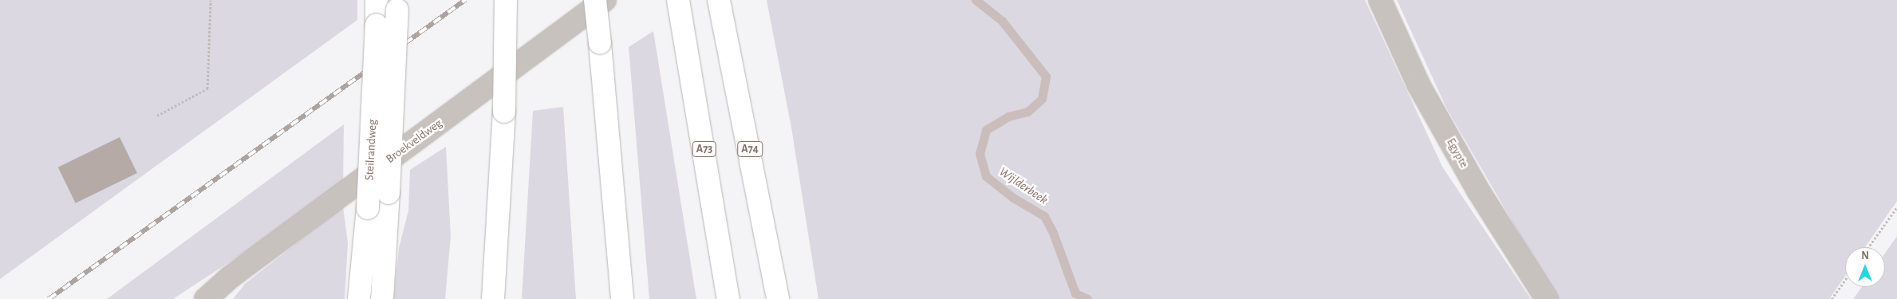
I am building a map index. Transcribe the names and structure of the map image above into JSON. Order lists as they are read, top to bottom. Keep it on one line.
{"streets":{"main road":["A73","A74","Steilrandweg"],"street":["Broekveldweg","Egypte"]},"water":["Wijlderbeek"],"north":"top"}
